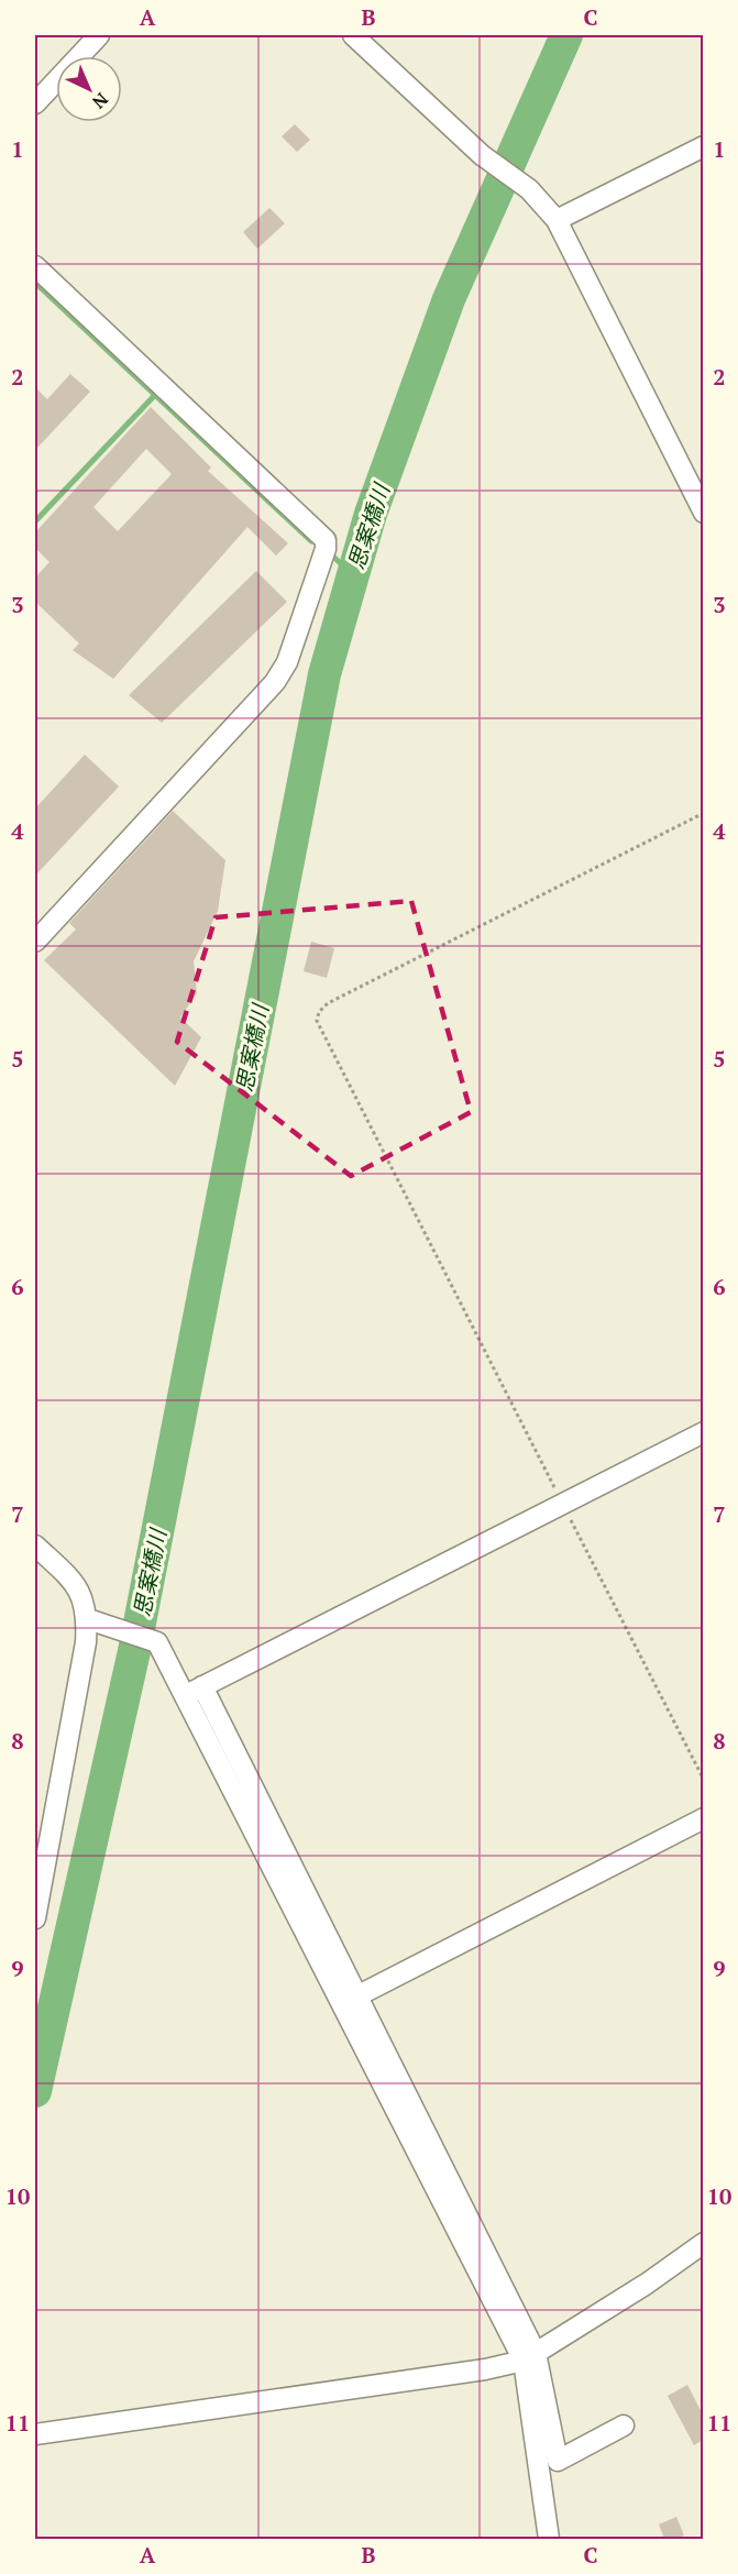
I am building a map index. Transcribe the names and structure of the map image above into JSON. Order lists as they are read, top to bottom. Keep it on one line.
{"water":["思案橋川"],"north":"bottom right","grid":{"columns":["A","B","C"],"rows":["1","2","3","4","5","6","7","8","9","10","11"]}}
